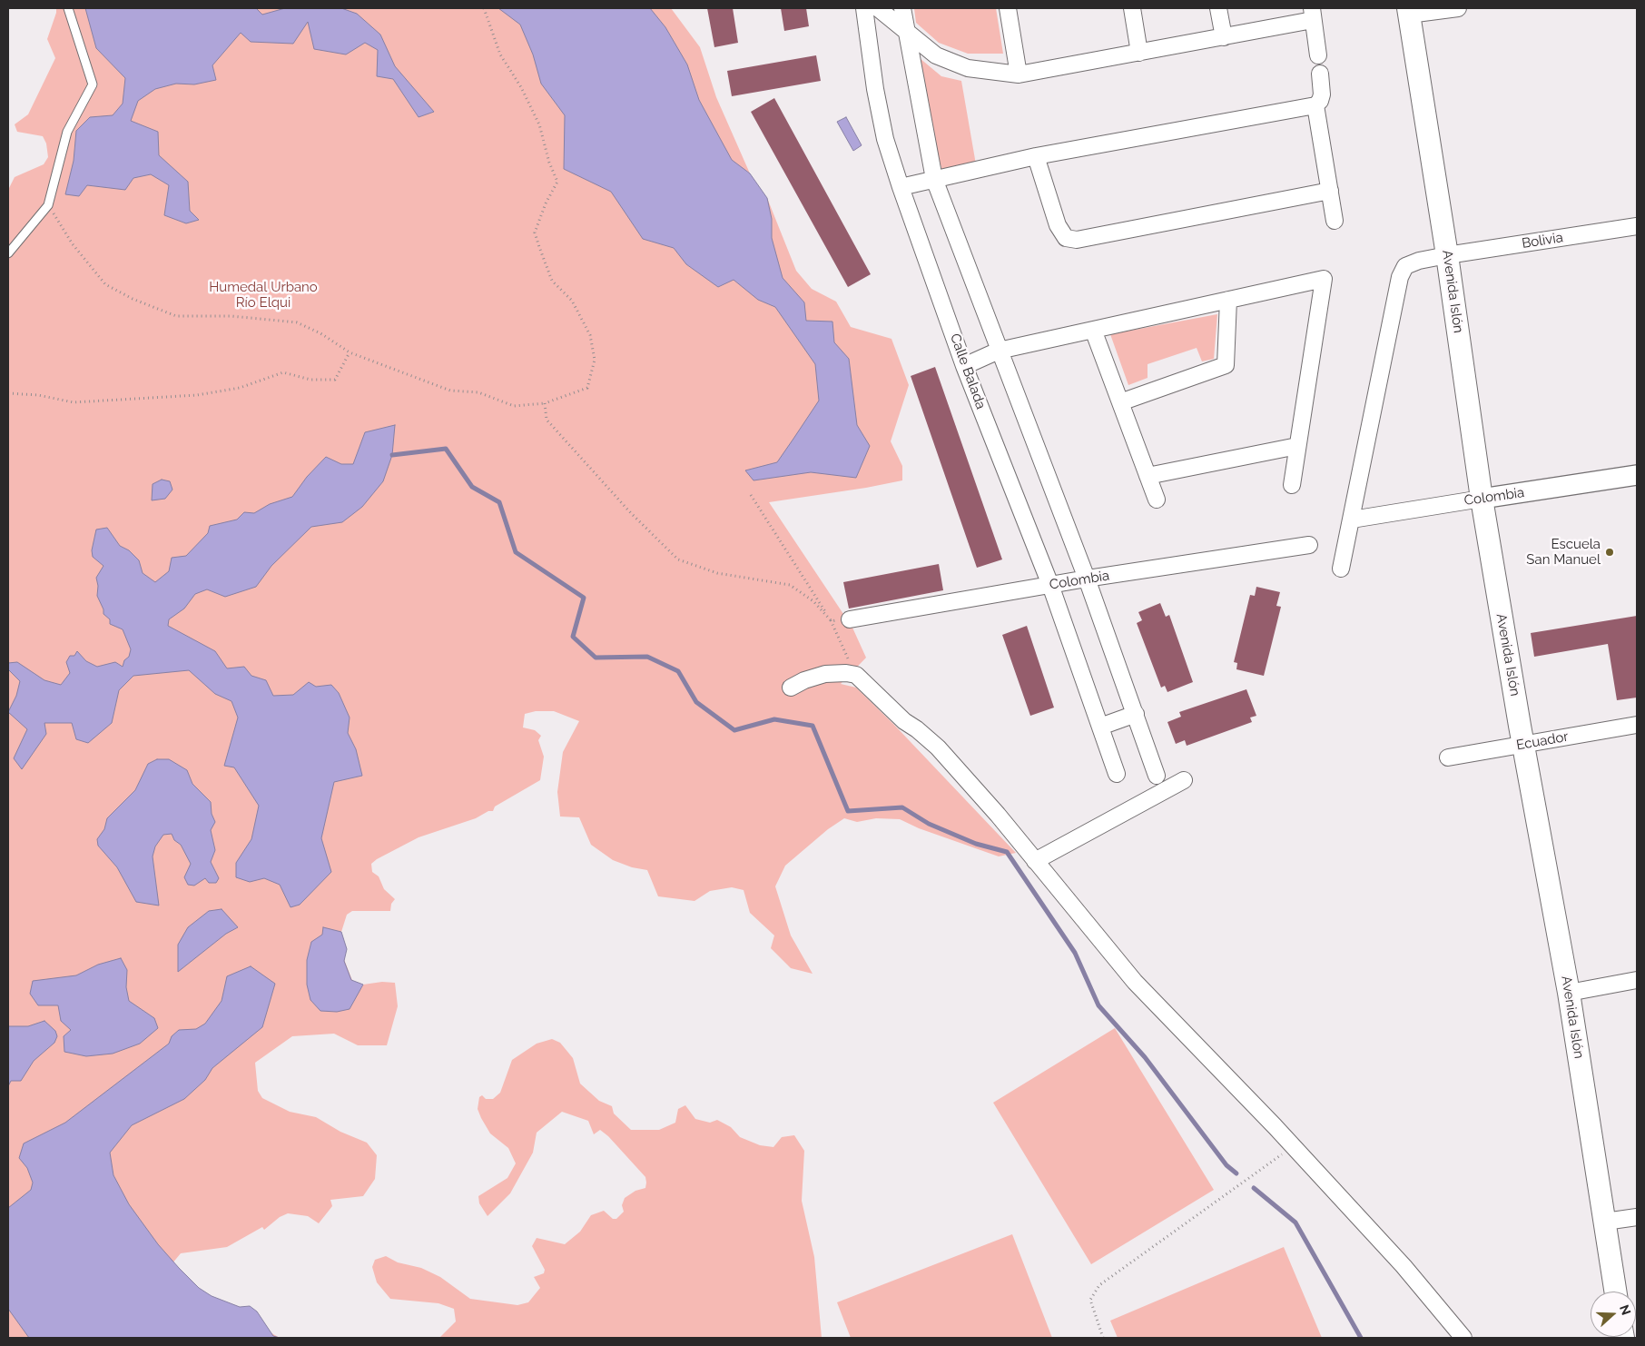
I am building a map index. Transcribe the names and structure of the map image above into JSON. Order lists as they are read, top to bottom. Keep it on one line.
{"streets":{"main road":["Avenida Islón"],"street":["Bolivia","Calle Balada","Colombia","Ecuador"]},"crossings":[["Bolivia","Avenida Islón"],["Bolivia","Colombia"],["Avenida Islón","Colombia"],["Avenida Islón","Ecuador"],["Calle Balada","Colombia"]],"parks":["Humedal Urbano Río Elqui"],"places":["Escuela San Manuel"],"north":"right"}
